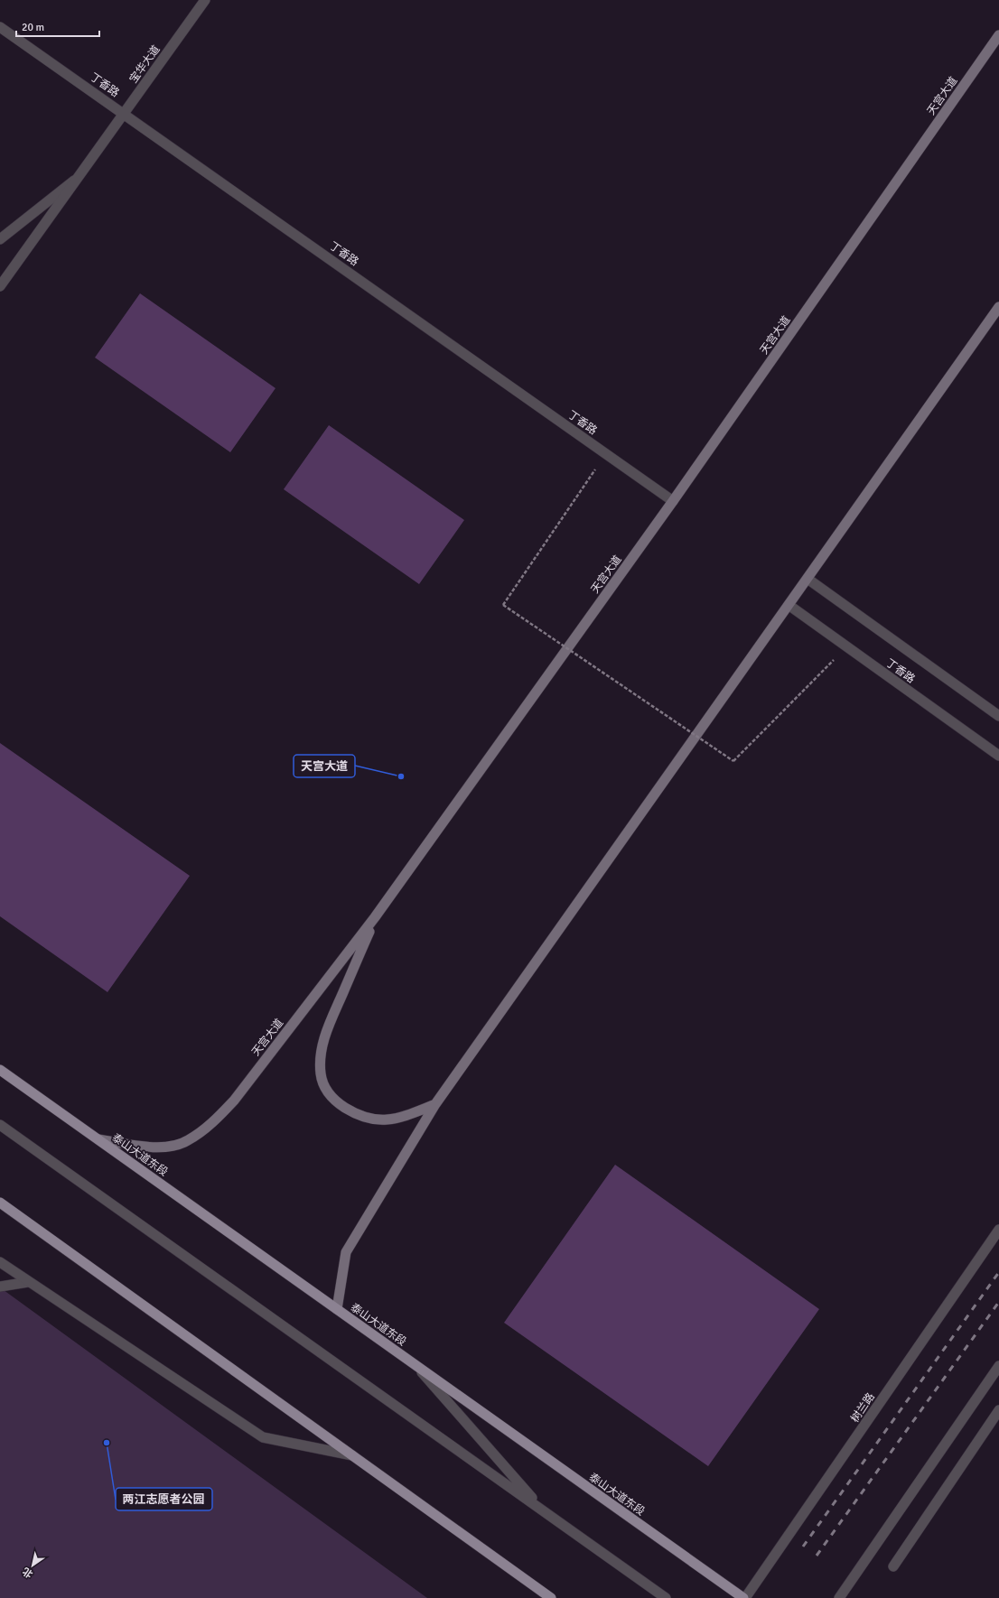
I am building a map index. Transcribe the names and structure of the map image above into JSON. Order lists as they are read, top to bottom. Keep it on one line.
{"streets":{"main road":["天宫大道","泰山大道东段"],"street":["宝华大道","丁香路","树兰路"]},"crossings":[["宝华大道","丁香路"],["丁香路","天宫大道"],["天宫大道","泰山大道东段"],["泰山大道东段","树兰路"]],"places":["天宫大道","两江志愿者公园"],"scale_bar":"20 m","north":"bottom left"}
